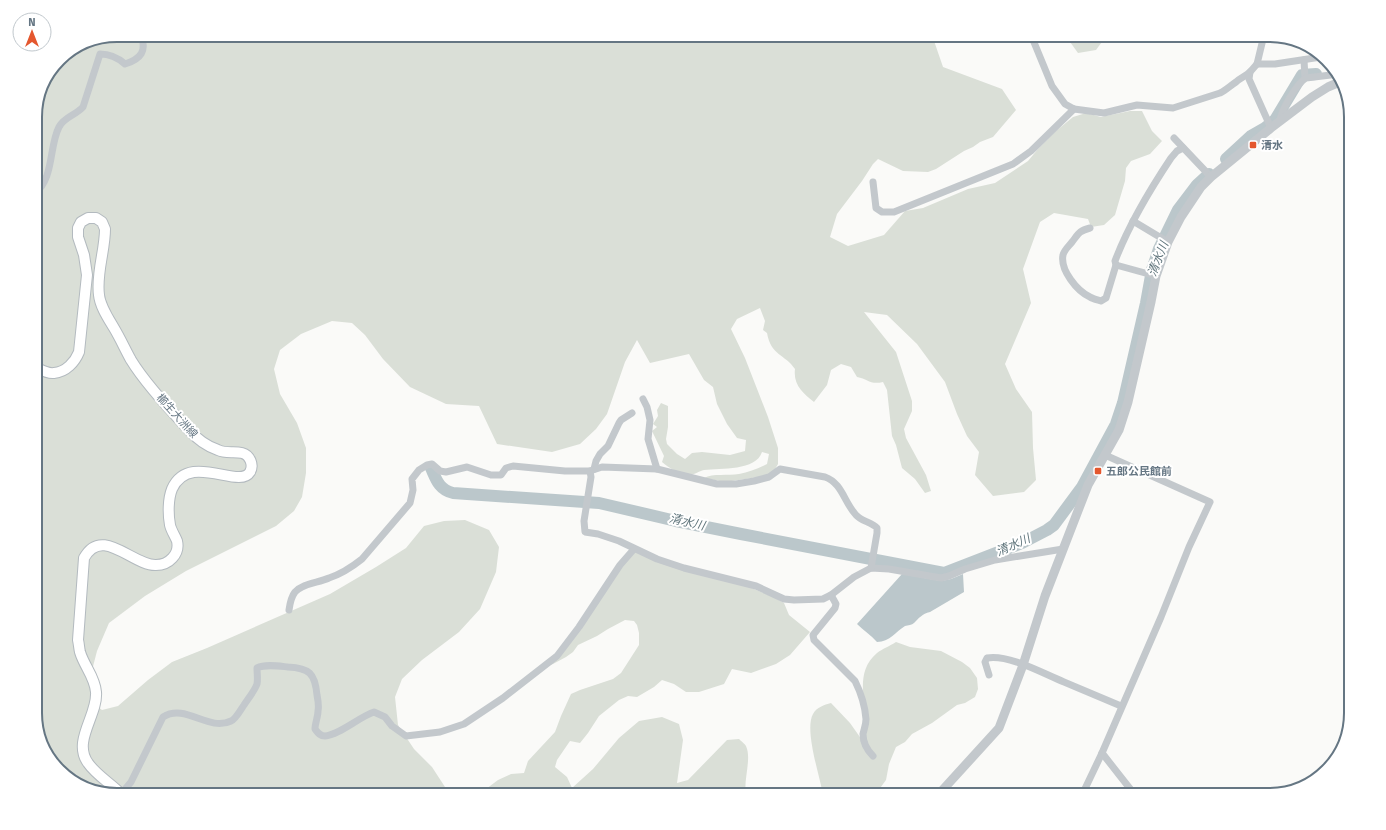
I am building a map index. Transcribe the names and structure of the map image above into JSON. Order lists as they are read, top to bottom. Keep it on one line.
{"streets":{"main road":["櫛生大洲線"]},"water":["清水川"],"places":{"transit":["清水","五郎公民館前"]},"north":"top"}
